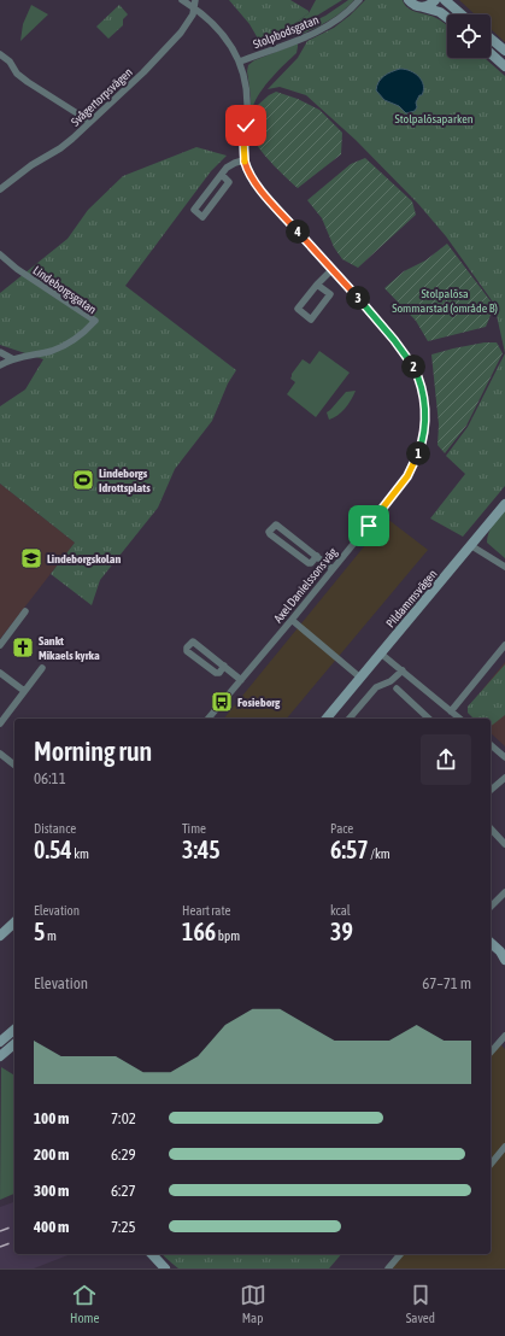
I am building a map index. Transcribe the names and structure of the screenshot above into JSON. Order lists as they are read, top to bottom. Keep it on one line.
{"streets":{"main road":["Pildammsvägen"],"street":["Stolpbodsgatan","Svågertorpsvägen","Lindeborgsgatan","Axel Danielssons väg"]},"crossings":[["Stolpbodsgatan","Axel Danielssons väg"],["Svågertorpsvägen","Axel Danielssons väg"]],"parks":["Stolpalösaparken","Stolpalösa Sommarstad (område B)"],"places":{"sports":["Lindeborgs Idrottsplats"],"school or university":["Lindeborgskolan"],"church":["Sankt Mikaels kyrka"],"bus stop":["Fosieborg"]},"page":{"pins":["4","3","2","1"],"heading":["Morning run","06:11"],"stats":[["Distance","0.54 km"],["Time","3:45"],["Pace","6:57 /km"],["Elevation","5 m"],["Heart rate","166 bpm"],["kcal","39"]],"chart":["Elevation","67–71 m"],"list":[{"name":"100 m","note":"7:02"},{"name":"200 m","note":"6:29"},{"name":"300 m","note":"6:27"},{"name":"400 m","note":"7:25"}],"tabs":["Home","Map","Saved"]}}
